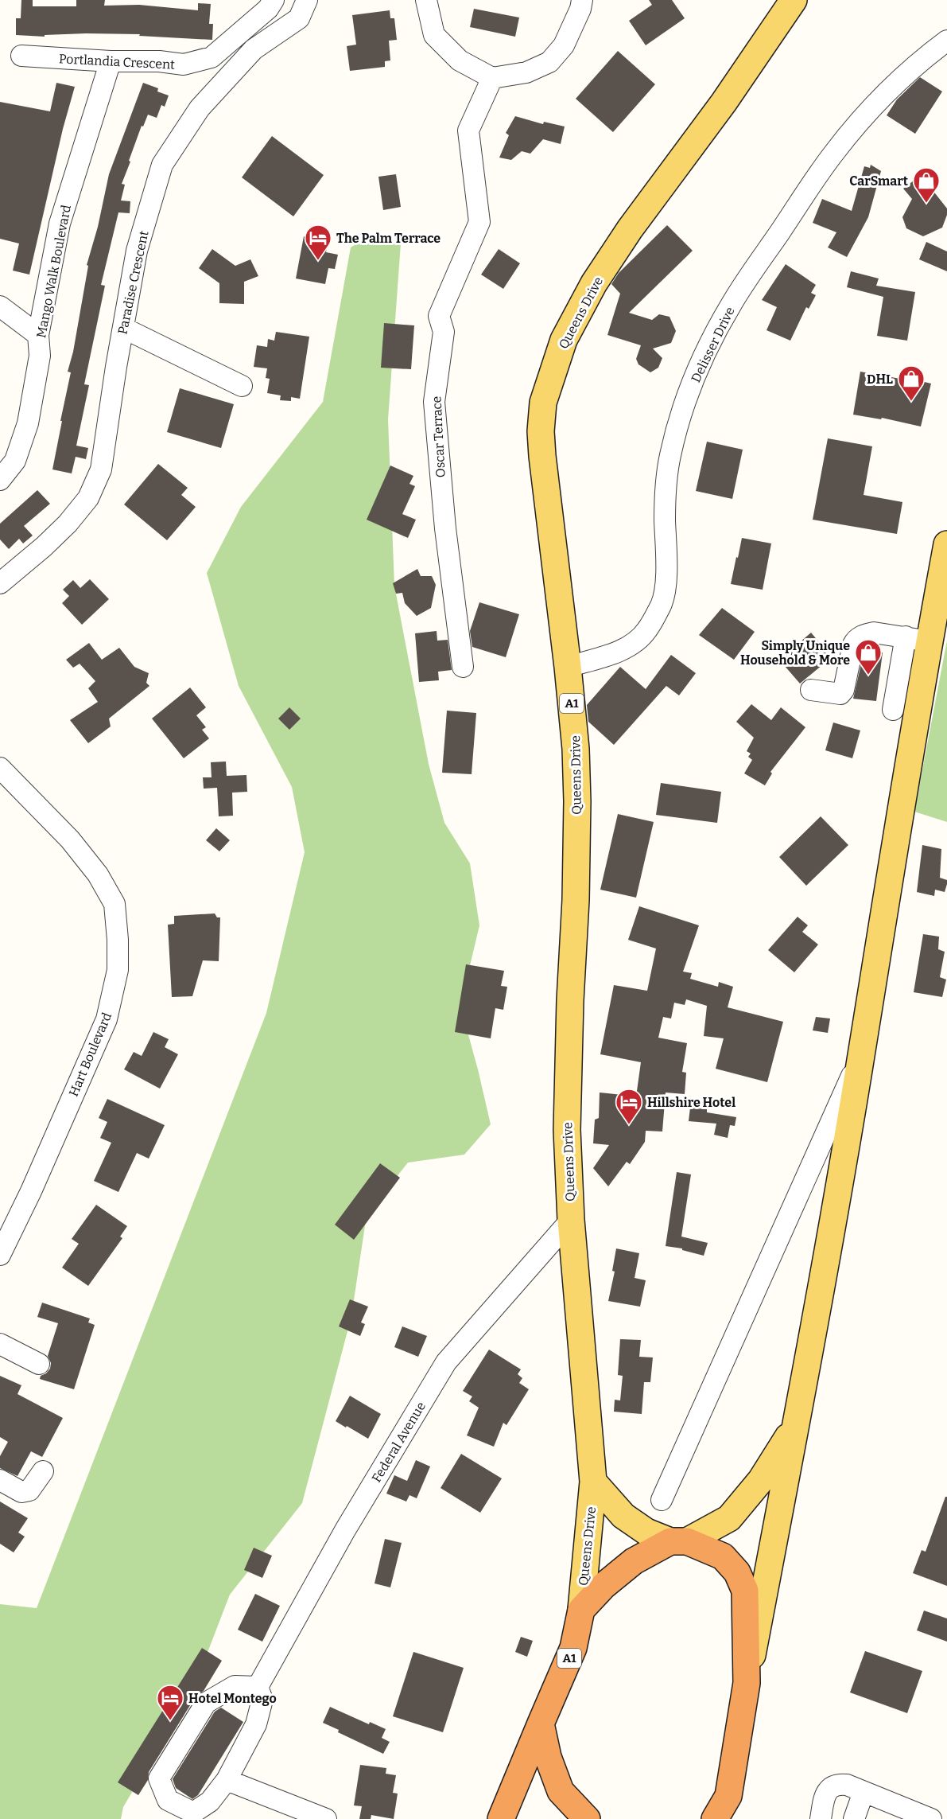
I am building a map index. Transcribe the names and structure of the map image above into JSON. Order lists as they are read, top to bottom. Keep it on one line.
{"streets":{"highway":["A1"],"main road":["Queens Drive"],"street":["Portlandia Crescent","Mango Walk Boulevard","Paradise Crescent","Delisser Drive","Oscar Terrace","Hart Boulevard","Federal Avenue"]},"crossings":[["Portlandia Crescent","Mango Walk Boulevard"],["Queens Drive","Delisser Drive"],["Queens Drive","A1"],["Queens Drive","Federal Avenue"]],"places":{"shop":["CarSmart","DHL","Simply Unique Household & More"],"hotel":["The Palm Terrace","Hillshire Hotel","Hotel Montego"]}}
